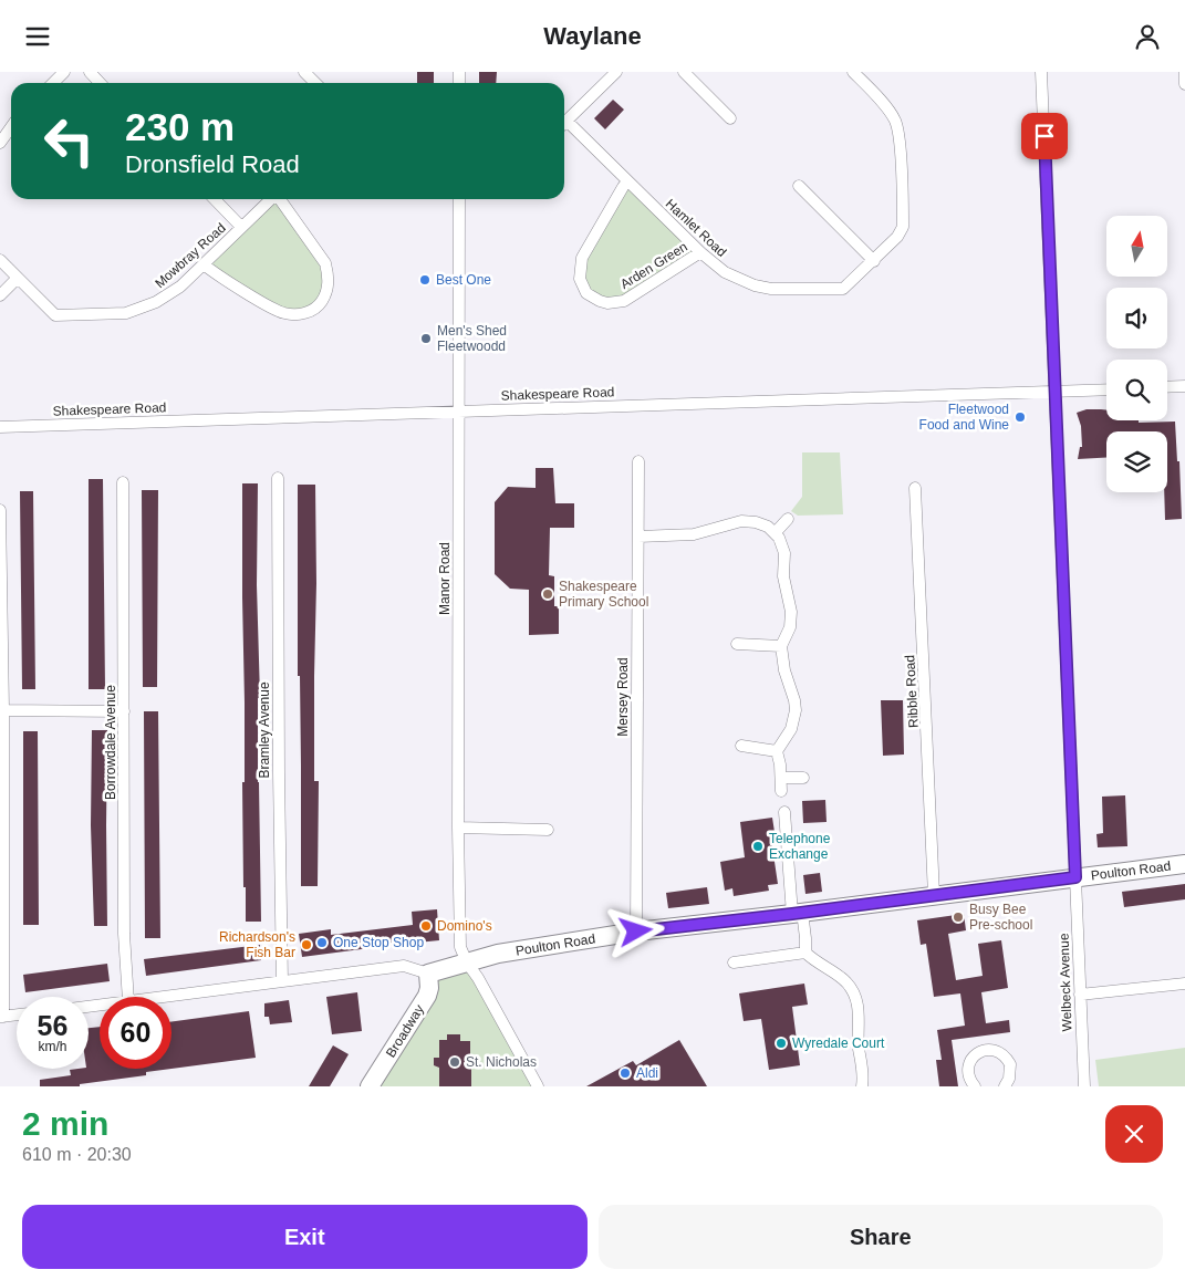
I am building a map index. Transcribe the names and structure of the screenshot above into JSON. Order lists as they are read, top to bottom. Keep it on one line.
{"streets":{"main road":["Poulton Road","Broadway"],"street":["Hamlet Road","Mowbray Road","Arden Green","Shakespeare Road","Manor Road","Ribble Road","Mersey Road","Bramley Avenue","Borrowdale Avenue","Welbeck Avenue"]},"crossings":[["Hamlet Road","Arden Green"],["Shakespeare Road","Manor Road"],["Shakespeare Road","Welbeck Avenue"],["Manor Road","Poulton Road"],["Ribble Road","Poulton Road"],["Mersey Road","Poulton Road"],["Bramley Avenue","Poulton Road"],["Poulton Road","Welbeck Avenue"],["Poulton Road","Broadway"]],"places":["Best One","Men's Shed Fleetwoodd","Fleetwood Food and Wine","Shakespeare Primary School","Telephone Exchange","Busy Bee Pre-school","Domino's","One Stop Shop","Richardson's Fish Bar","Wyredale Court","St. Nicholas","Aldi"],"north":"top","page":{"header":"Waylane","turn":["230 m","Dronsfield Road"],"speed":"56 km/h","limit":"60","heading":["2 min","610 m · 20:30"],"buttons":["Exit","Share"]}}
